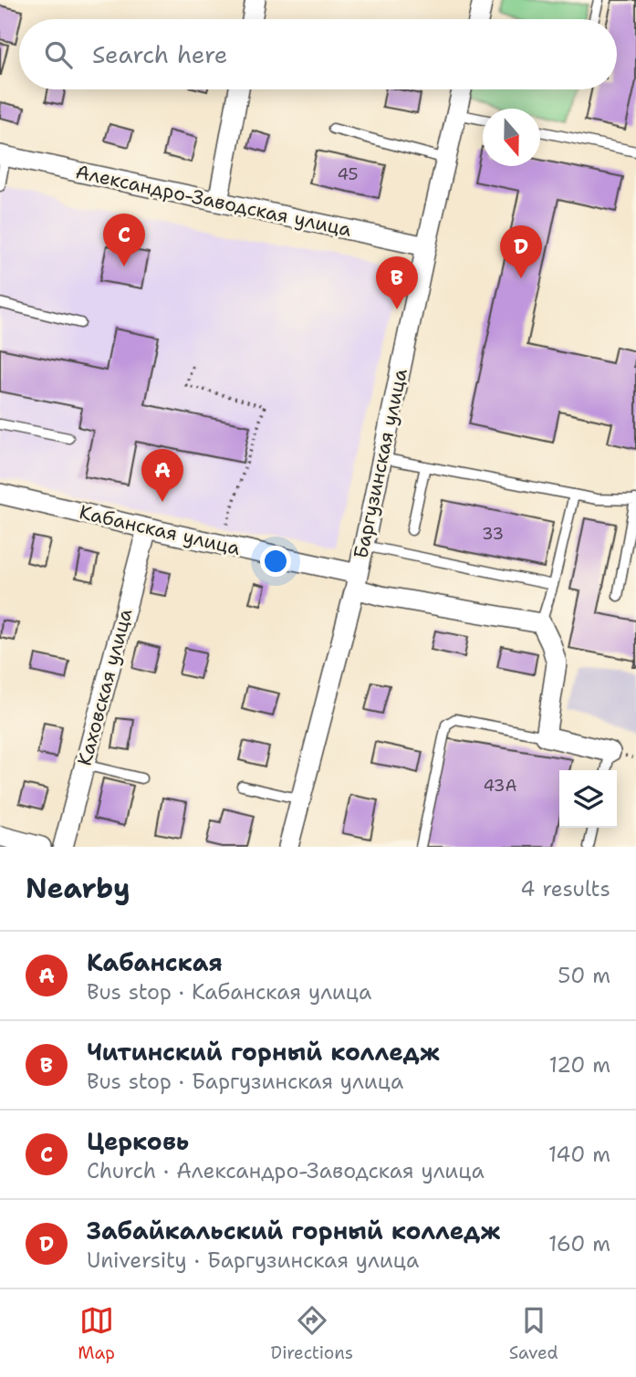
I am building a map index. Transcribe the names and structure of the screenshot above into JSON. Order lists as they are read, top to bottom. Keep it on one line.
{"streets":{"street":["Александро-Заводская улица","Баргузинская улица","Кабанская улица","Каховская улица"]},"crossings":[["Александро-Заводская улица","Баргузинская улица"],["Баргузинская улица","Кабанская улица"],["Кабанская улица","Каховская улица"]],"house_numbers":["45","33","43А"],"north":"bottom","page":{"search":"Search here","pins":["C","D","B","A"],"heading":["Nearby","4 results"],"list":[{"mark":"A","name":"Кабанская","note":"Bus stop · Кабанская улица","value":"50 m"},{"mark":"B","name":"Читинский горный колледж","note":"Bus stop · Баргузинская улица","value":"120 m"},{"mark":"C","name":"Церковь","note":"Church · Александро-Заводская улица","value":"140 m"},{"mark":"D","name":"Забайкальский горный колледж","note":"University · Баргузинская улица","value":"160 m"}],"nav":["Map","Directions","Saved"]}}
